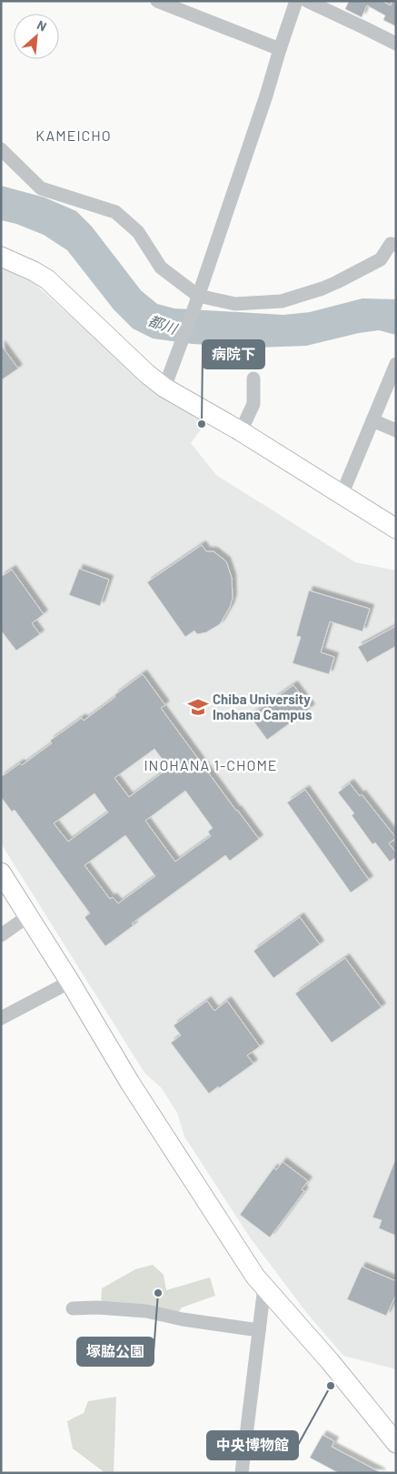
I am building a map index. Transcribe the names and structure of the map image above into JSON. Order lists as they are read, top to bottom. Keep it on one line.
{"districts":["KAMEICHO","INOHANA 1-CHOME"],"water":["都川"],"places":{"other":["病院下","塚脇公園","中央博物館"],"school or university":["Chiba University Inohana Campus"]},"north":"top right"}
